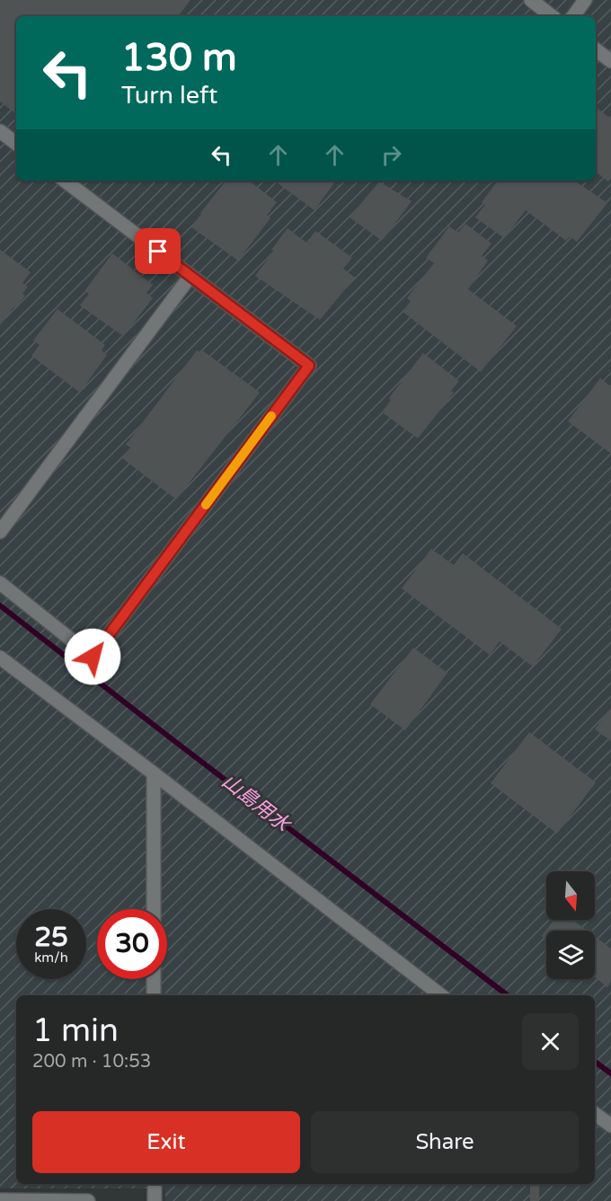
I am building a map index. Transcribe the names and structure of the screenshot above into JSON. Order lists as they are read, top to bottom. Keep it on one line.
{"water":["山島用水"],"north":"bottom","page":{"turn":["130 m","Turn left"],"speed":"25 km/h","limit":"30","heading":["1 min","200 m · 10:53"],"buttons":["Exit","Share"]}}
